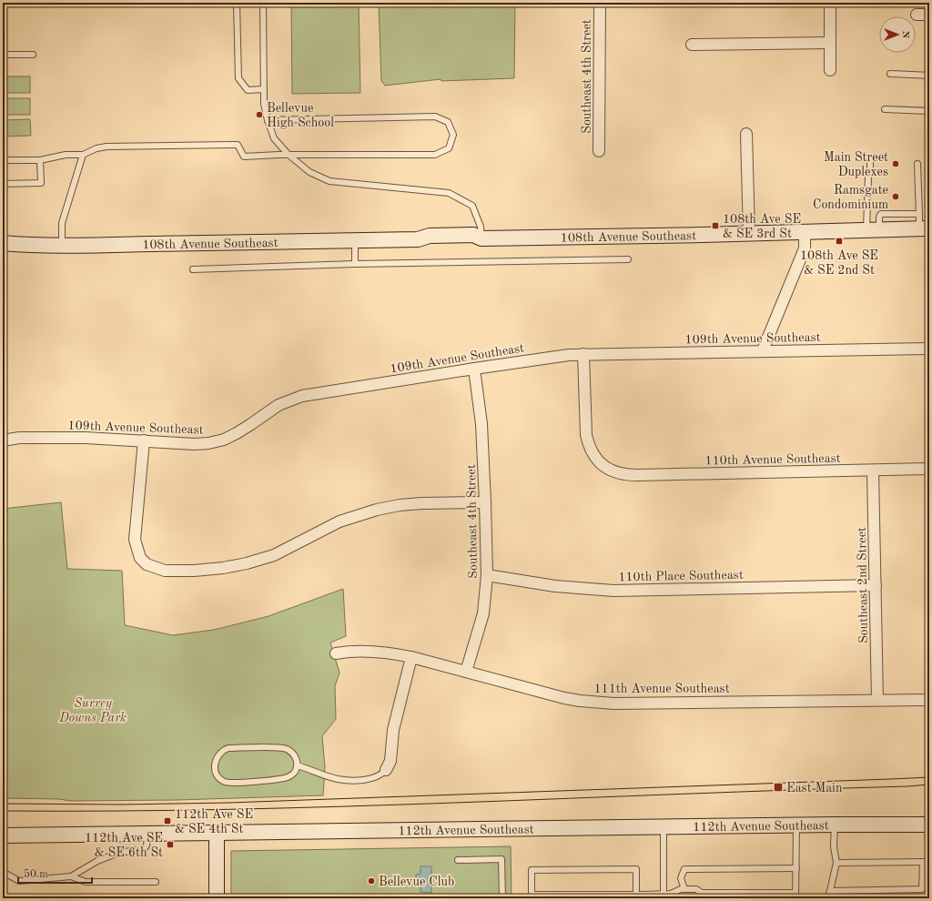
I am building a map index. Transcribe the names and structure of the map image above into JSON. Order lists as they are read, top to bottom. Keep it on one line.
{"streets":{"street":["Southeast 4th Street","108th Avenue Southeast","109th Avenue Southeast","110th Avenue Southeast","110th Place Southeast","Southeast 2nd Street","111th Avenue Southeast","112th Avenue Southeast"]},"crossings":[["Southeast 4th Street","109th Avenue Southeast"],["Southeast 4th Street","110th Place Southeast"],["Southeast 4th Street","111th Avenue Southeast"],["109th Avenue Southeast","110th Avenue Southeast"],["110th Avenue Southeast","Southeast 2nd Street"],["110th Place Southeast","Southeast 2nd Street"],["Southeast 2nd Street","111th Avenue Southeast"]],"parks":["Surrey Downs Park"],"places":{"other":["Bellevue High School","Main Street Duplexes","Ramsgate Condominium","Bellevue Club"],"transit":["108th Ave SE & SE 3rd St","108th Ave SE & SE 2nd St","East Main","112th Ave SE & SE 4th St","112th Ave SE & SE 6th St"]},"scale_bar":"50 m","north":"right"}
